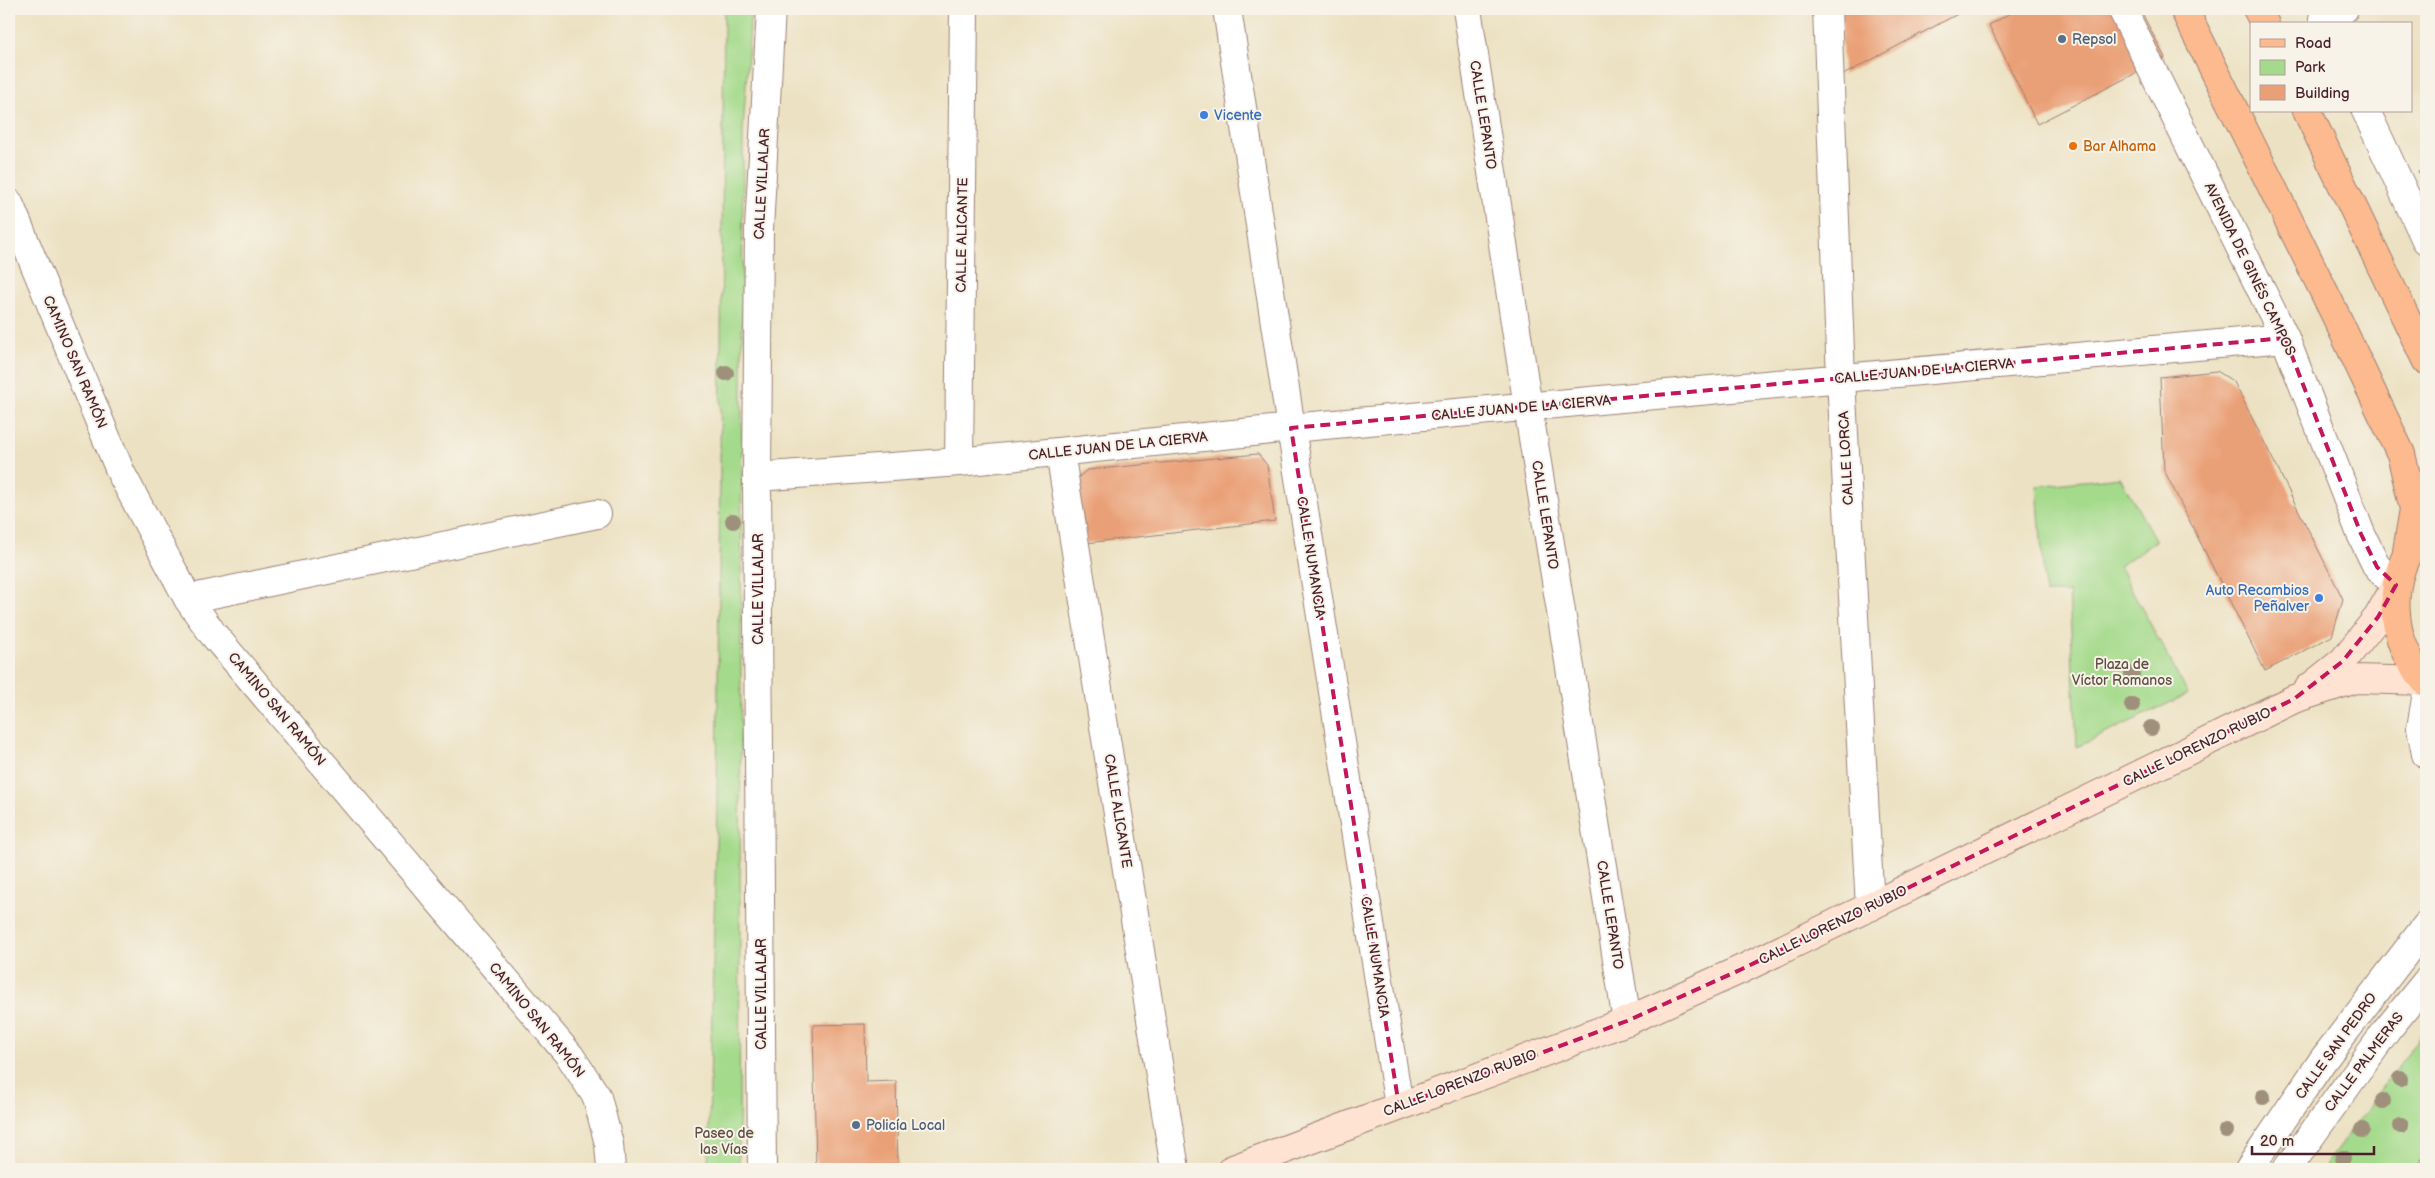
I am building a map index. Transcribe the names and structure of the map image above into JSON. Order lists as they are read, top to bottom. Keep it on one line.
{"streets":{"main road":["CALLE LORENZO RUBIO"],"street":["CALLE LEPANTO","CALLE VILLALAR","CALLE ALICANTE","AVENIDA DE GINÉS CAMPOS","CAMINO SAN RAMÓN","CALLE JUAN DE LA CIERVA","CALLE LORCA","CALLE NUMANCIA","CALLE SAN PEDRO","CALLE PALMERAS"]},"crossings":[["CALLE LEPANTO","CALLE JUAN DE LA CIERVA"],["CALLE LEPANTO","CALLE LORENZO RUBIO"],["CALLE VILLALAR","CALLE JUAN DE LA CIERVA"],["CALLE ALICANTE","CALLE JUAN DE LA CIERVA"],["AVENIDA DE GINÉS CAMPOS","CALLE JUAN DE LA CIERVA"],["CALLE JUAN DE LA CIERVA","CALLE LORCA"],["CALLE JUAN DE LA CIERVA","CALLE NUMANCIA"],["CALLE LORCA","CALLE LORENZO RUBIO"],["CALLE NUMANCIA","CALLE LORENZO RUBIO"]],"parks":["Plaza de Víctor Romanos","Paseo de las Vías"],"places":["Repsol","Vicente","Bar Alhama","Auto Recambios Peñalver","Policía Local"],"legend":["Road","Park","Building"],"scale_bar":"20 m"}
